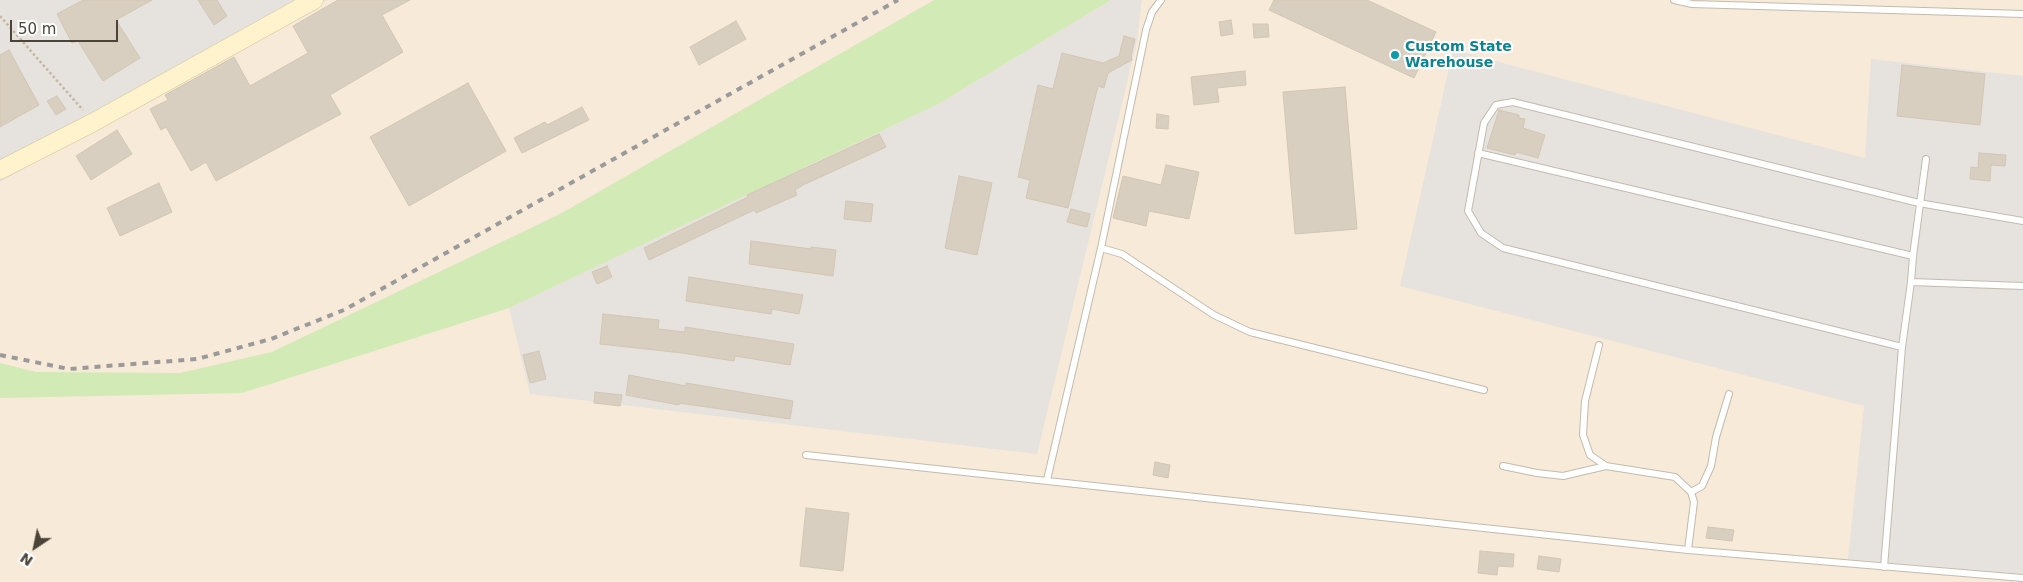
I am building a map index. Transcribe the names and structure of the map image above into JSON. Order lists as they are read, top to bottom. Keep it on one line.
{"places":["Custom State Warehouse"],"scale_bar":"50 m","north":"bottom left"}
